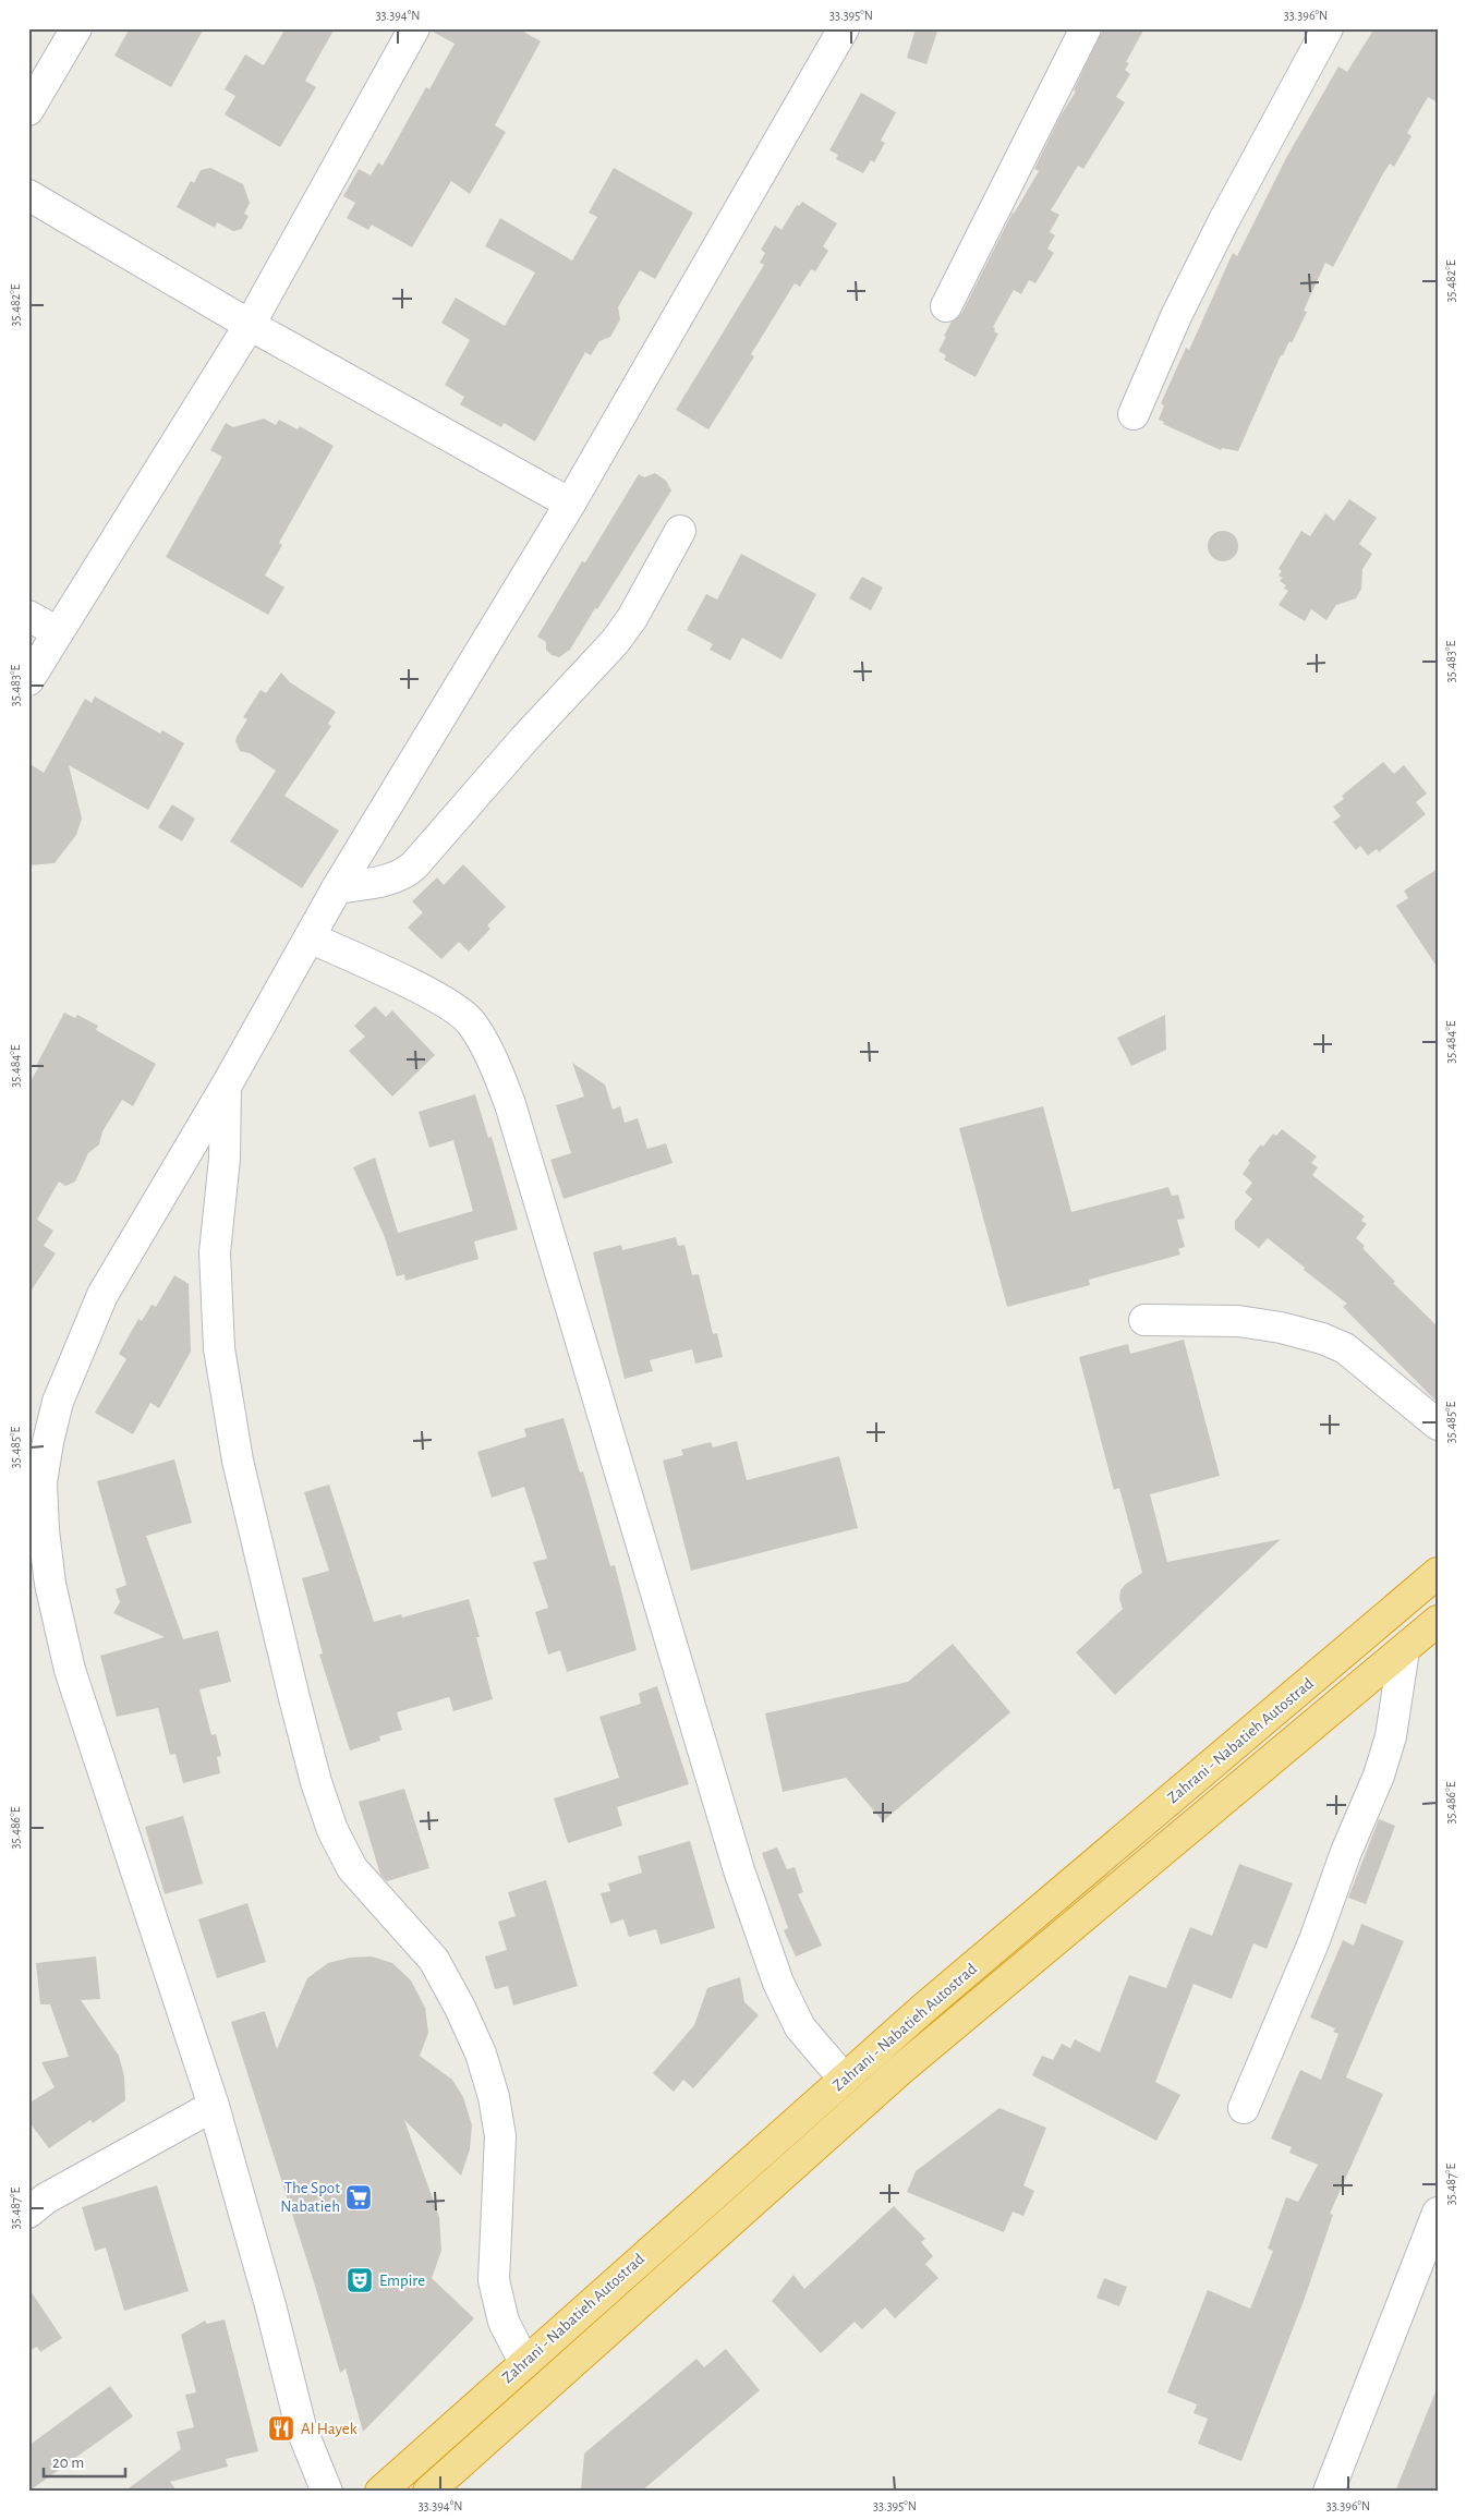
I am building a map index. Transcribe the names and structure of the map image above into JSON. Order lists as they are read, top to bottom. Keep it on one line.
{"streets":{"highway":["Zahrani - Nabatieh Autostrad"]},"places":{"supermarket":["The Spot Nabatieh"],"theatre":["Empire"],"restaurant":["Al Hayek"]},"scale_bar":"20 m","coordinates":["33.394°N","33.395°N","33.396°N","35.482°E","35.483°E","35.484°E","35.485°E","35.486°E","35.487°E"]}
